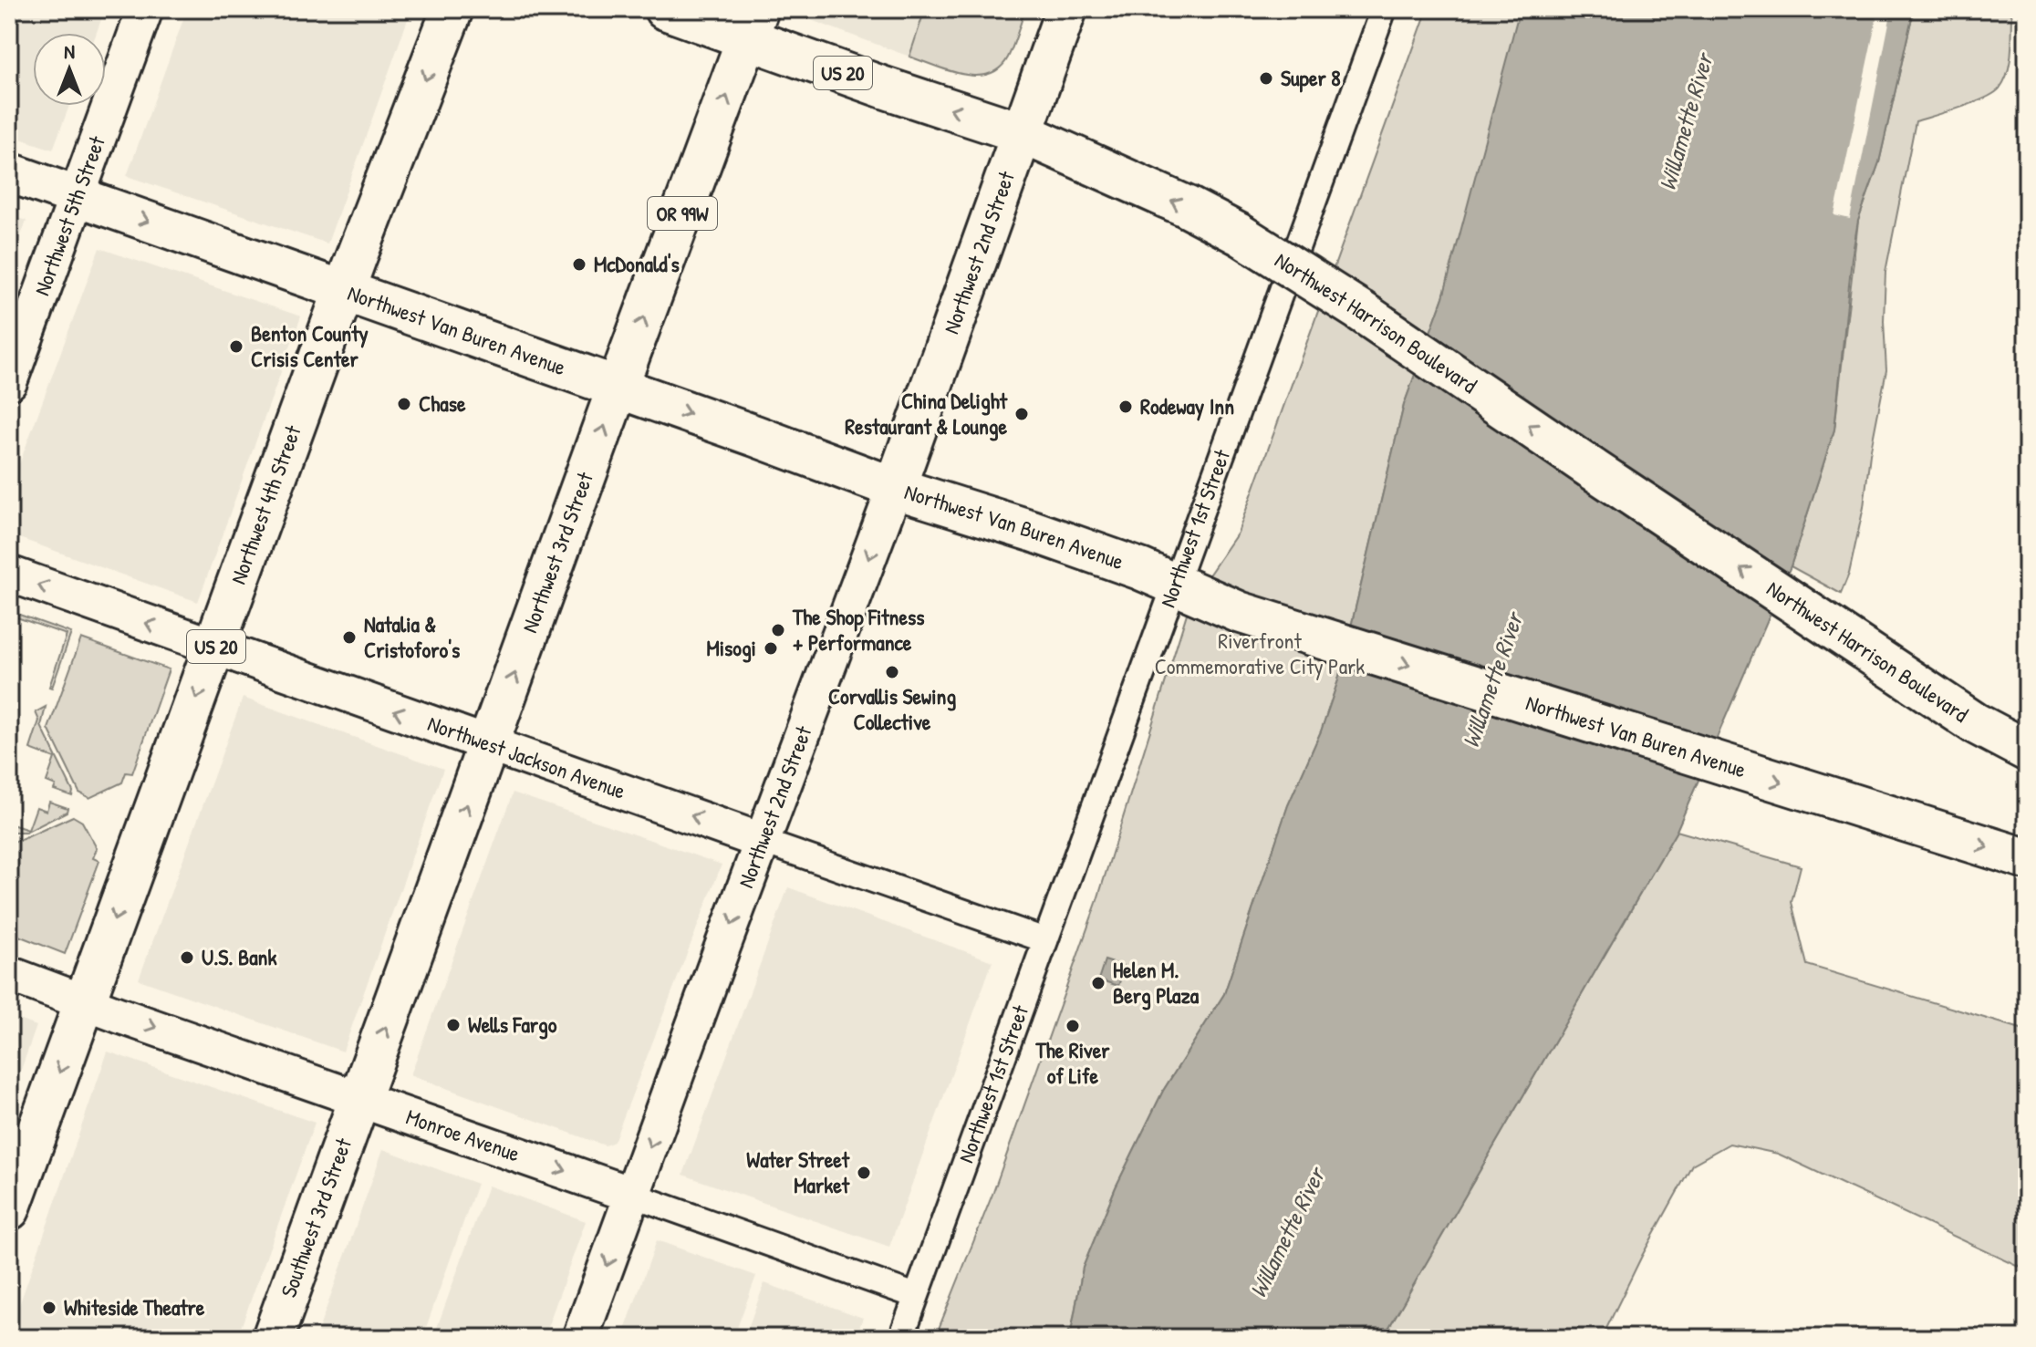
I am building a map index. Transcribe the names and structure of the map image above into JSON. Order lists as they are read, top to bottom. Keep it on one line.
{"streets":{"highway":["US 20","OR 99W","Northwest 2nd Street","Northwest Harrison Boulevard","Northwest Van Buren Avenue","Northwest 4th Street","Northwest 3rd Street","Southwest 3rd Street"],"street":["Northwest 5th Street","Northwest 1st Street","Northwest Jackson Avenue","Monroe Avenue"]},"crossings":[["US 20","Northwest 4th Street"],["US 20","Monroe Avenue"],["Northwest 5th Street","Northwest Van Buren Avenue"],["Northwest 2nd Street","Northwest Harrison Boulevard"],["Northwest 2nd Street","Northwest Van Buren Avenue"],["Northwest 2nd Street","Northwest Jackson Avenue"],["Northwest 2nd Street","Monroe Avenue"],["Northwest Harrison Boulevard","Northwest 3rd Street"],["Northwest Van Buren Avenue","Northwest 4th Street"],["Northwest Van Buren Avenue","Northwest 1st Street"],["Northwest Van Buren Avenue","Northwest 3rd Street"],["Northwest 4th Street","Northwest Jackson Avenue"],["Northwest 4th Street","Monroe Avenue"],["Northwest 1st Street","Northwest Jackson Avenue"],["Northwest 1st Street","Monroe Avenue"],["Northwest 3rd Street","Northwest Jackson Avenue"],["Northwest 3rd Street","Monroe Avenue"],["Northwest 3rd Street","Southwest 3rd Street"],["Monroe Avenue","Southwest 3rd Street"]],"one_way":["Northwest 2nd Street","Northwest Harrison Boulevard","Northwest Van Buren Avenue","Northwest 4th Street","Northwest 3rd Street","Northwest Jackson Avenue","Monroe Avenue"],"water":["Willamette River"],"parks":["Riverfront Commemorative City Park"],"places":["Super 8","McDonald's","Benton County Crisis Center","Chase","Rodeway Inn","China Delight Restaurant & Lounge","The Shop Fitness + Performance","Natalia & Cristoforo's","Misogi","Corvallis Sewing Collective","U.S. Bank","Helen M. Berg Plaza","Wells Fargo","The River of Life","Water Street Market","Whiteside Theatre"],"north":"top"}
